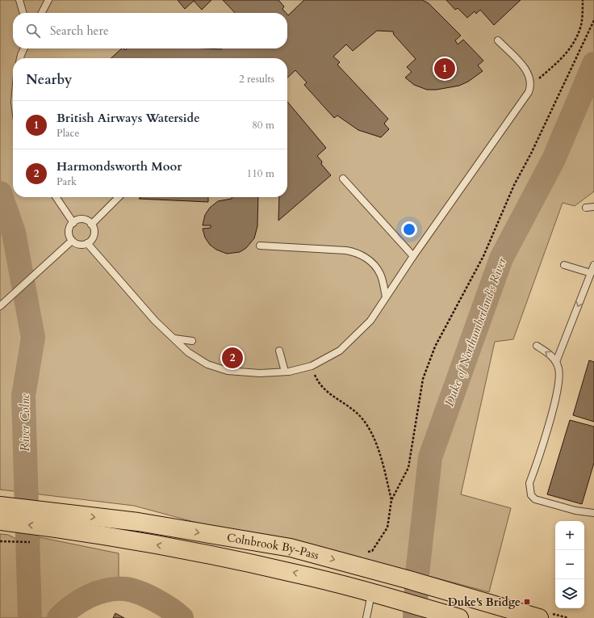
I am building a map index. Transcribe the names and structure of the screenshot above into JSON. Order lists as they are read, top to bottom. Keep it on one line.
{"streets":{"highway":["Colnbrook By-Pass"]},"water":["Duke of Northumberland's River","River Colne"],"places":{"transit":["Duke's Bridge"]},"page":{"search":"Search here","pins":["1","2"],"heading":["Nearby","2 results"],"list":[{"mark":"1","name":"British Airways Waterside","note":"Place","value":"80 m"},{"mark":"2","name":"Harmondsworth Moor","note":"Park","value":"110 m"}],"map_buttons":["+","−"]}}
